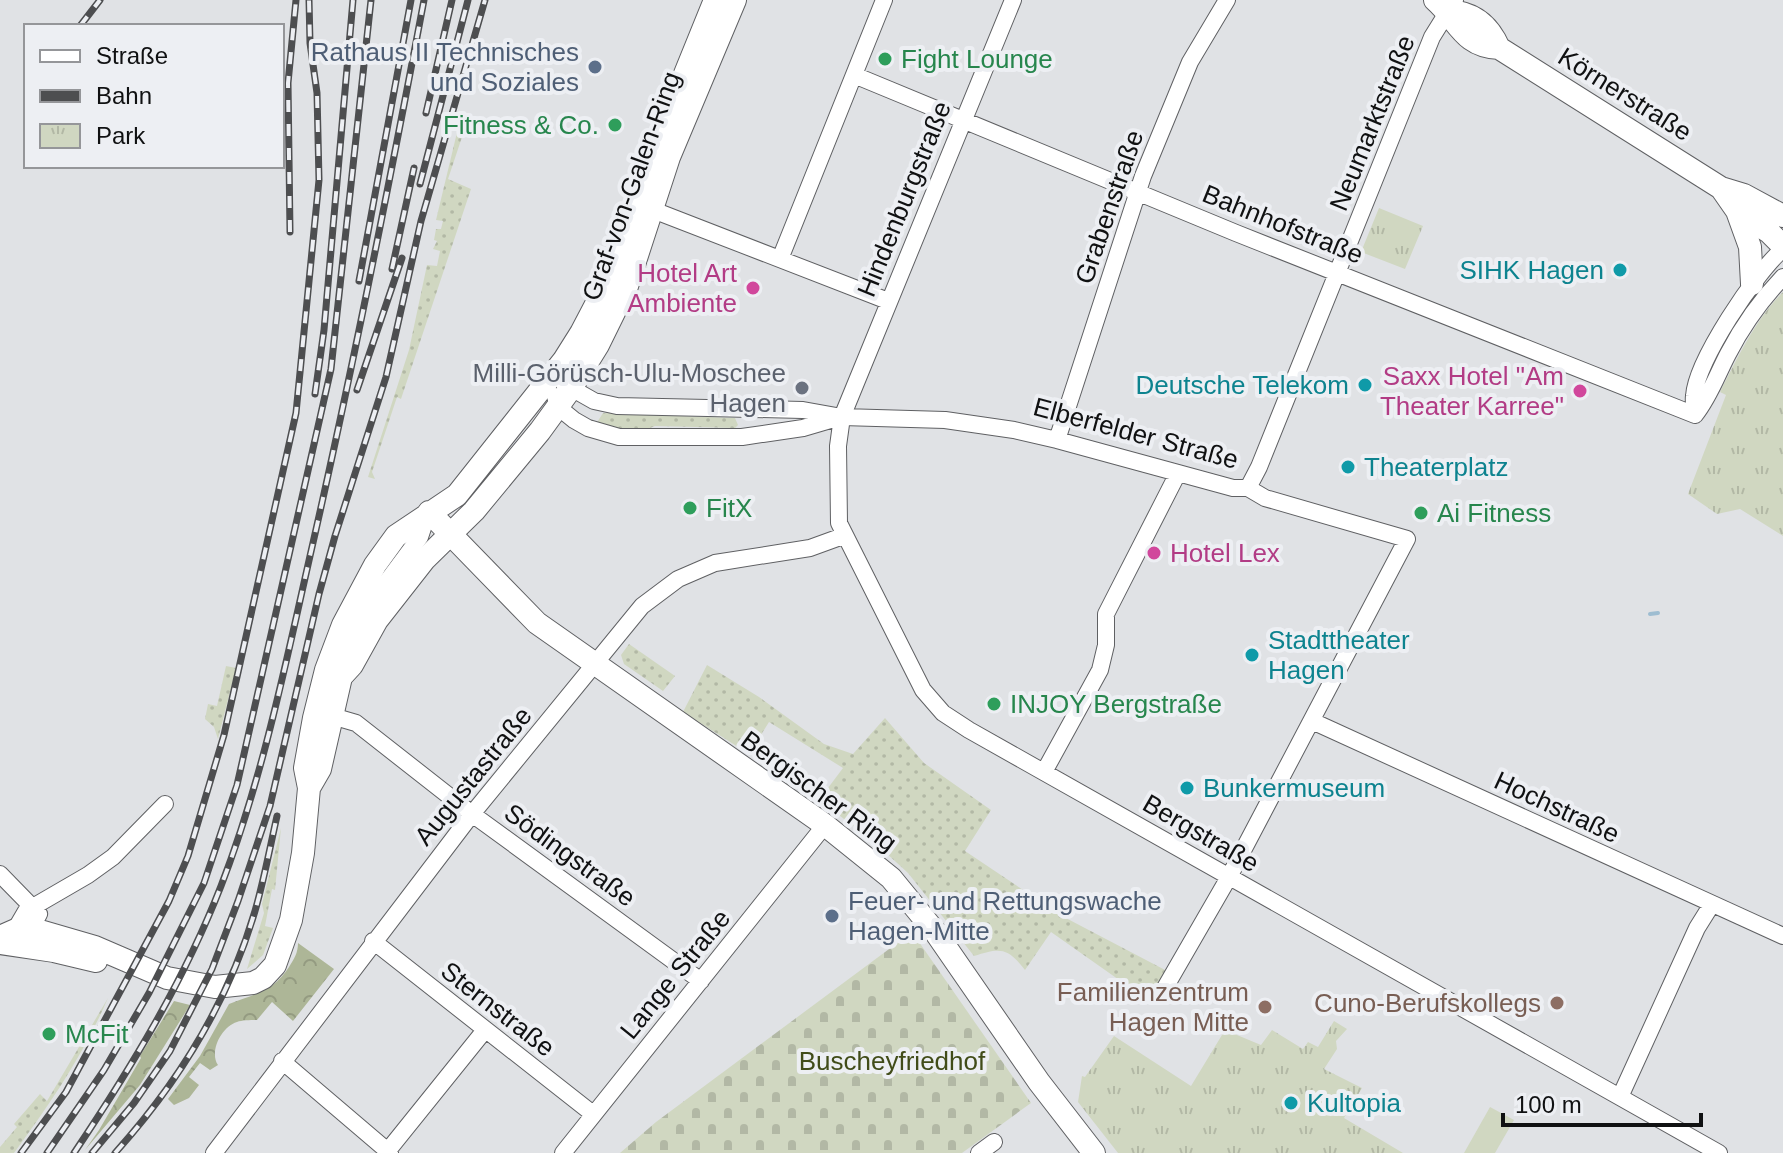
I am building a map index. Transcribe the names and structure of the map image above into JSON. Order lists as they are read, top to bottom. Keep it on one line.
{"streets":{"main road":["Körnerstraße","Graf-von-Galen-Ring","Bergischer Ring"],"street":["Neumarktstraße","Hindenburgstraße","Grabenstraße","Bahnhofstraße","Elberfelder Straße","Augustastraße","Hochstraße","Bergstraße","Södingstraße","Lange Straße","Sternstraße"]},"crossings":[["Körnerstraße","Neumarktstraße"],["Neumarktstraße","Bahnhofstraße"],["Neumarktstraße","Elberfelder Straße"],["Graf-von-Galen-Ring","Elberfelder Straße"],["Hindenburgstraße","Bahnhofstraße"],["Hindenburgstraße","Elberfelder Straße"],["Hindenburgstraße","Bergstraße"],["Grabenstraße","Bahnhofstraße"],["Grabenstraße","Elberfelder Straße"],["Elberfelder Straße","Hochstraße"],["Elberfelder Straße","Bergstraße"],["Augustastraße","Bergischer Ring"],["Augustastraße","Bergstraße"],["Augustastraße","Södingstraße"],["Augustastraße","Sternstraße"],["Bergischer Ring","Lange Straße"],["Södingstraße","Lange Straße"],["Lange Straße","Sternstraße"]],"parks":["Buscheyfriedhof"],"places":["Fight Lounge","Rathaus II Technisches und Soziales","Fitness & Co.","SIHK Hagen","Hotel Art Ambiente","Deutsche Telekom","Milli-Görüsch-Ulu-Moschee Hagen","Saxx Hotel \"Am Theater Karree\"","Theaterplatz","FitX","Ai Fitness","Hotel Lex","Stadttheater Hagen","INJOY Bergstraße","Bunkermuseum","Feuer- und Rettungswache Hagen-Mitte","Cuno-Berufskollegs","Familienzentrum Hagen Mitte","McFit","Kultopia"],"legend":["Straße","Bahn","Park"],"scale_bar":"100 m"}
